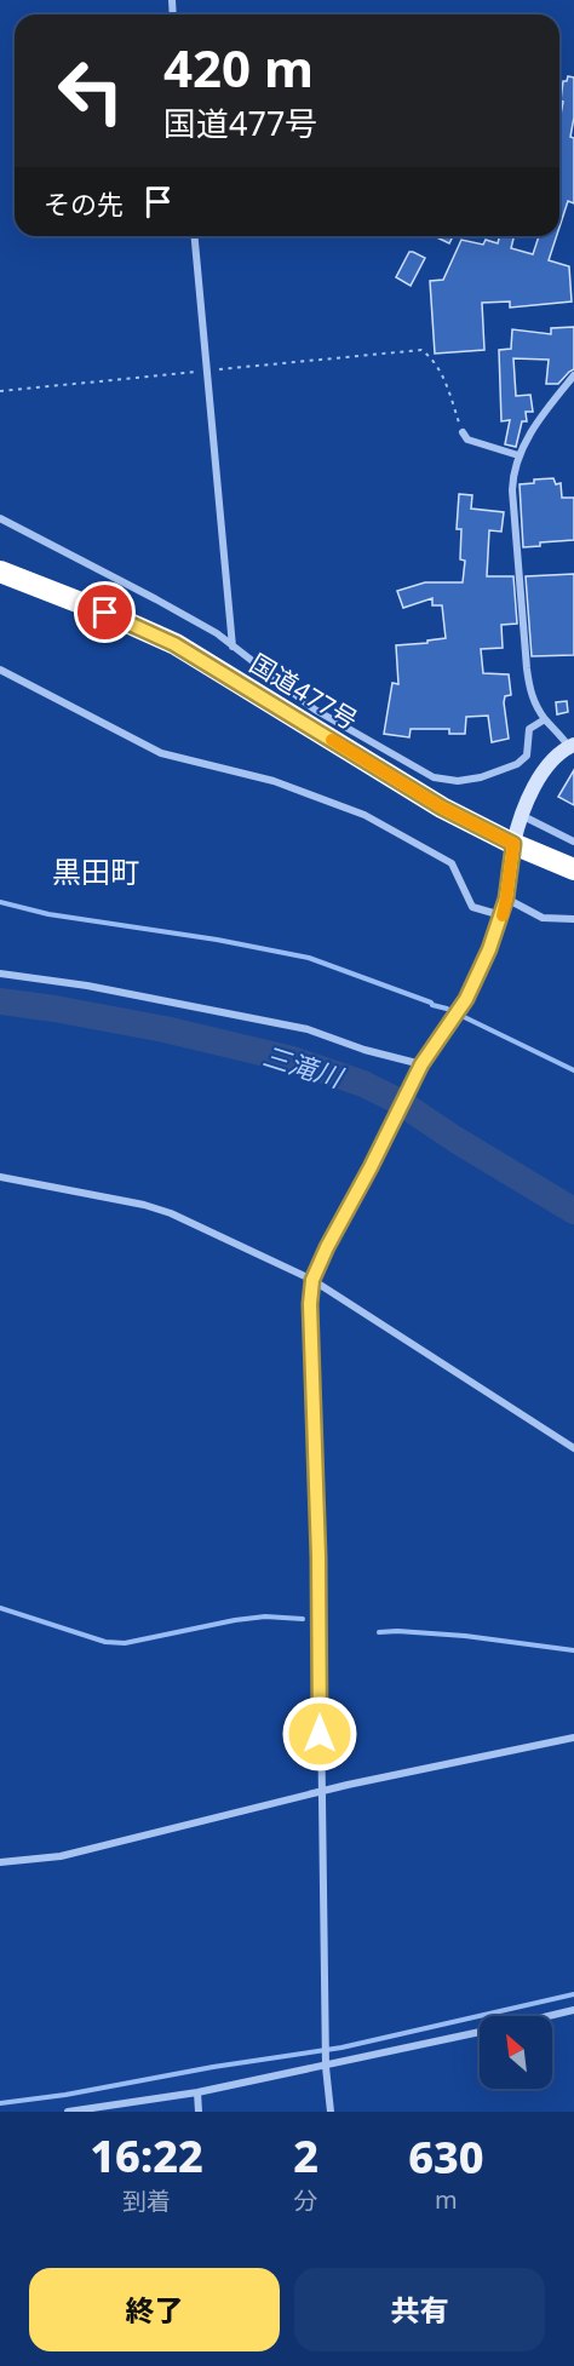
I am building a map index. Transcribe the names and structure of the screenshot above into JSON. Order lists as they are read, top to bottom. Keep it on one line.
{"streets":{"highway":["国道477号"]},"districts":["黒田町"],"water":["三滝川"],"north":"top left","page":{"turn":["420 m","国道477号"],"then":"その先","eta":["16:22","到着","2","分","630","m"],"buttons":["終了","共有"]}}
